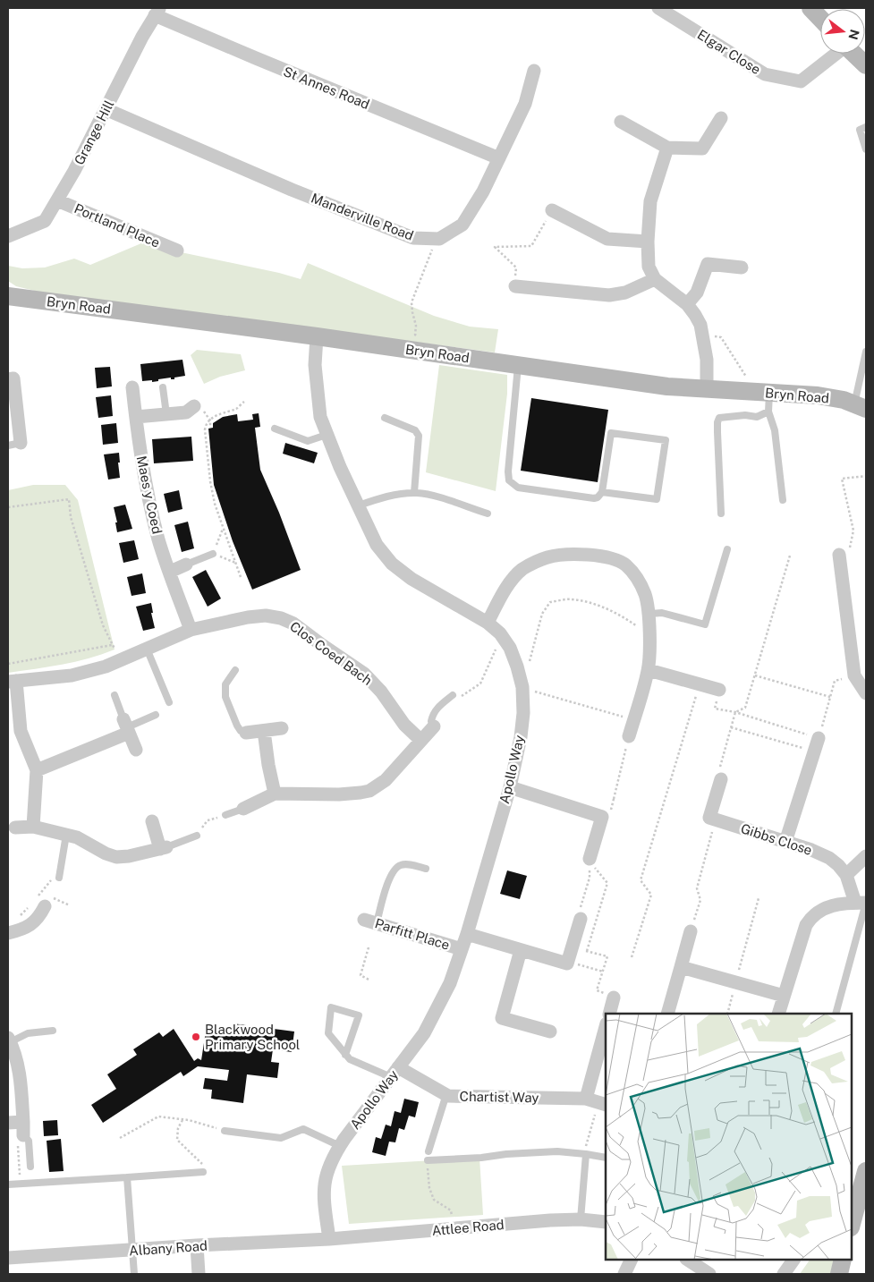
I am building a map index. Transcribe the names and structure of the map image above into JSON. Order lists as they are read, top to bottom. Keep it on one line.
{"streets":{"street":["Elgar Close","St Annes Road","Grange Hill","Manderville Road","Portland Place","Bryn Road","Maes y Coed","Clos Coed Bach","Apollo Way","Gibbs Close","Parfitt Place","Chartist Way","Attlee Road","Albany Road"]},"crossings":[["St Annes Road","Grange Hill"],["St Annes Road","Manderville Road"],["Grange Hill","Manderville Road"],["Grange Hill","Portland Place"],["Bryn Road","Apollo Way"],["Maes y Coed","Clos Coed Bach"],["Apollo Way","Parfitt Place"],["Apollo Way","Chartist Way"],["Apollo Way","Attlee Road"],["Apollo Way","Albany Road"],["Attlee Road","Albany Road"]],"places":["Blackwood Primary School"],"north":"right"}
